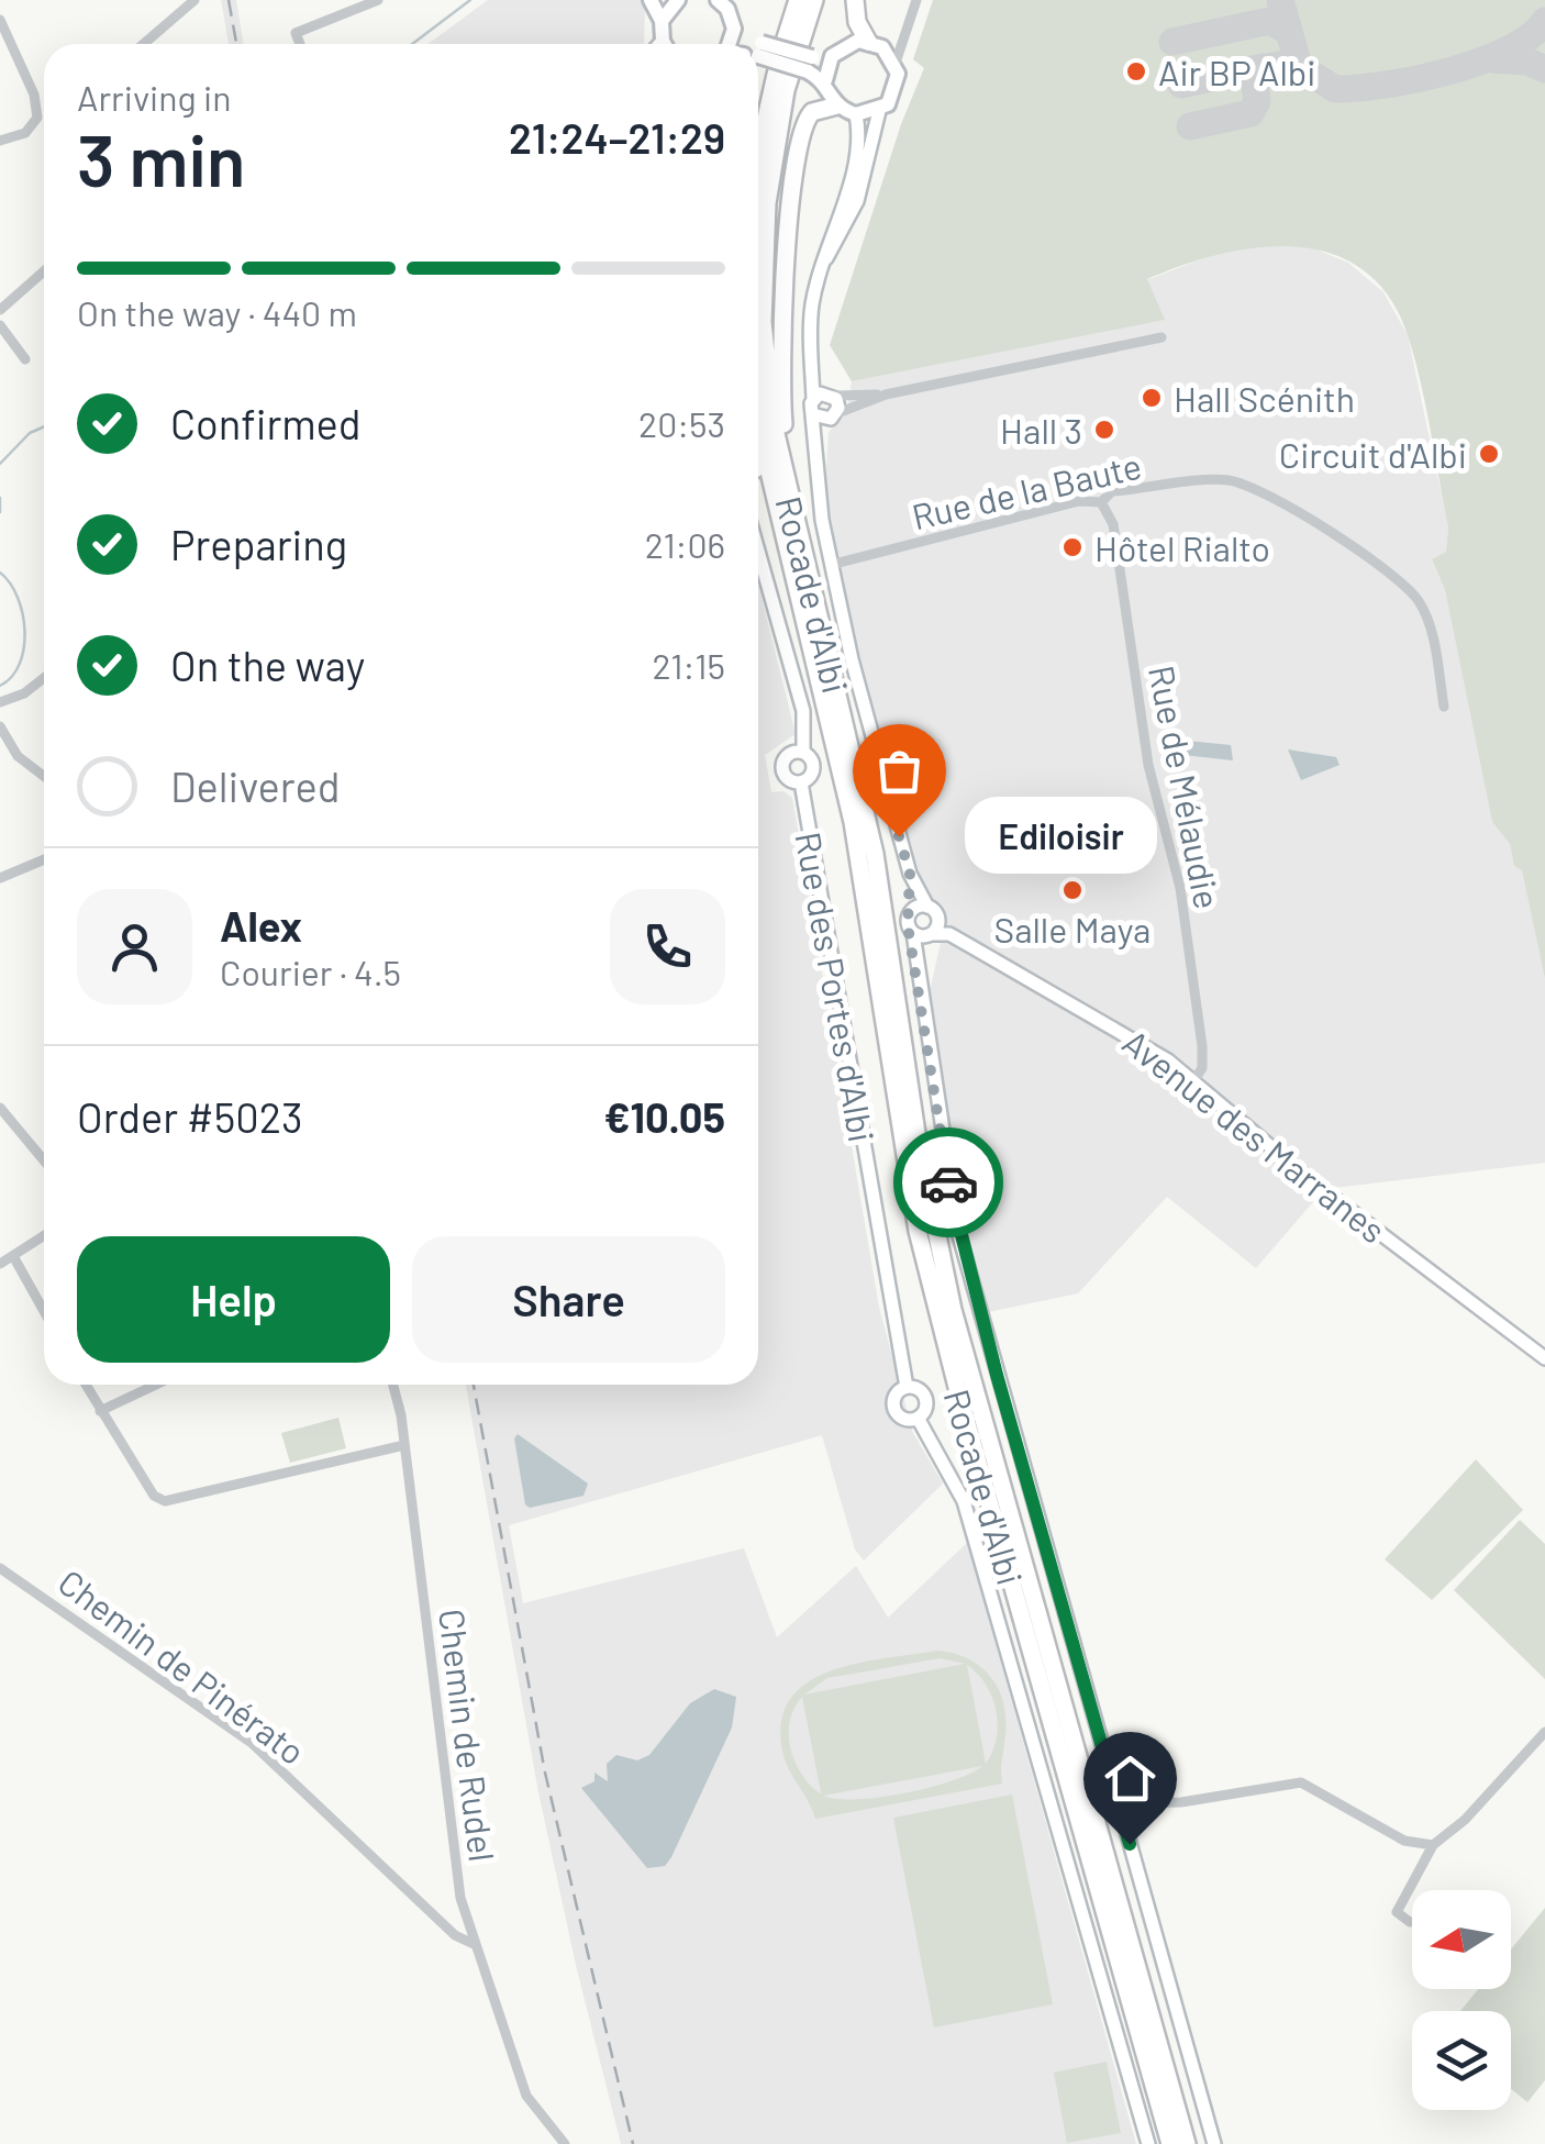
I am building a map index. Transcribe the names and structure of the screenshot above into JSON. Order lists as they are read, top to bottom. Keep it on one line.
{"streets":{"highway":["Rocade d'Albi"],"street":["Rue de la Baute","Rue de Mélaudie","Rue des Portes d'Albi","Avenue des Marranes","Chemin de Pinérato","Chemin de Rudel"]},"crossings":[["Rue de la Baute","Rue de Mélaudie"],["Rue de Mélaudie","Avenue des Marranes"],["Chemin de Pinérato","Chemin de Rudel"]],"places":["Air BP Albi","Hall Scénith","Hall 3","Circuit d'Albi","Hôtel Rialto","Ediloisir","Salle Maya"],"north":"left","page":{"heading":["3 min","Arriving in","21:24–21:29"],"panel":["Alex","Courier · 4.5","Order #5023","€10.05"],"bar":"On the way · 440 m","list":[["Confirmed","20:53"],["Preparing","21:06"],["On the way","21:15"],"Delivered"],"bubble":"Ediloisir","buttons":["Help","Share"]}}
